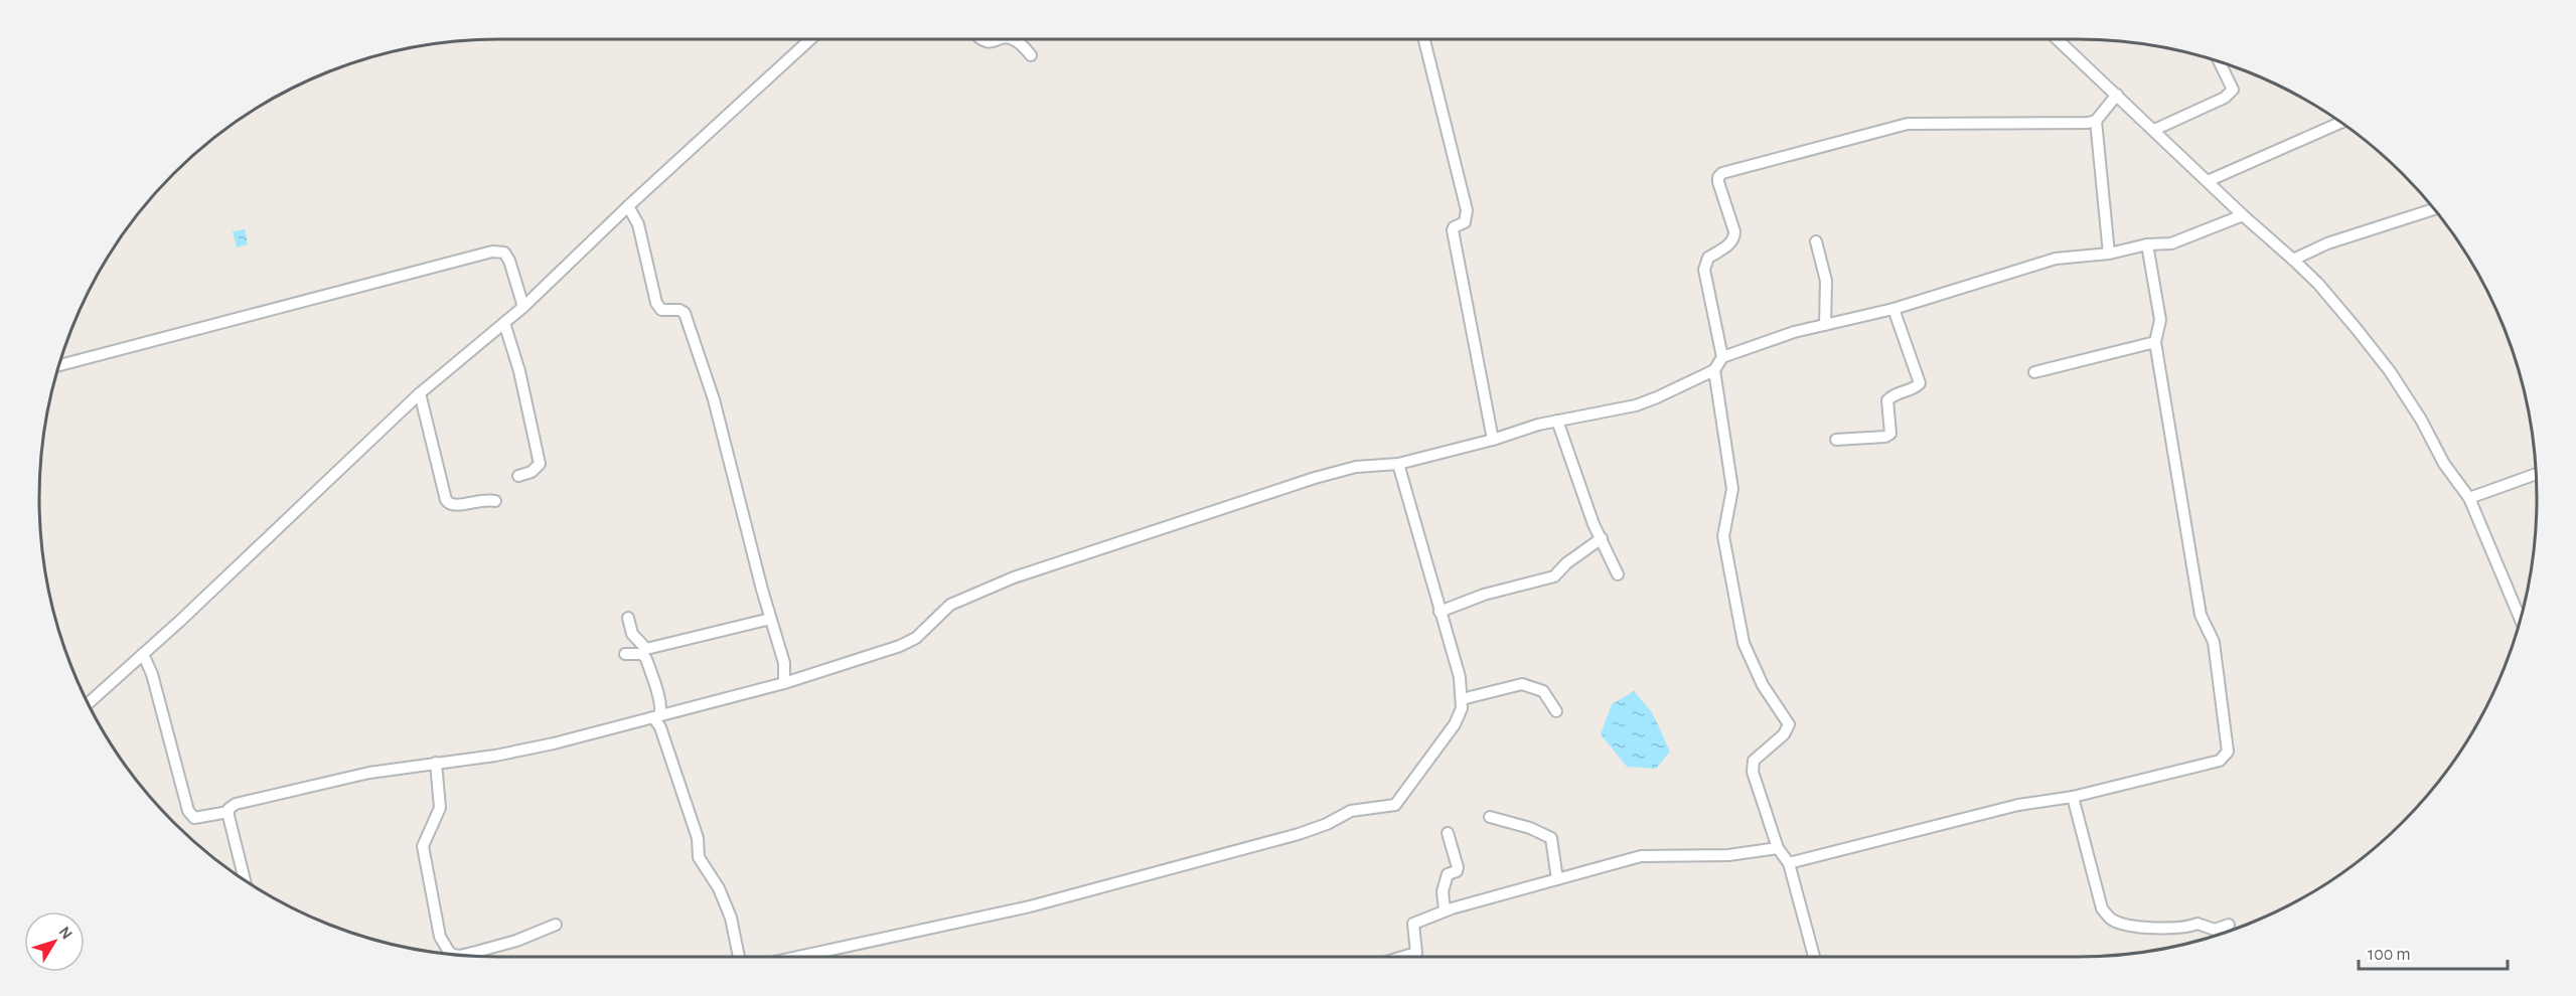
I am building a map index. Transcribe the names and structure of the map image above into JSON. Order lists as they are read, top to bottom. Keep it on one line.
{"scale_bar":"100 m","north":"top right"}
